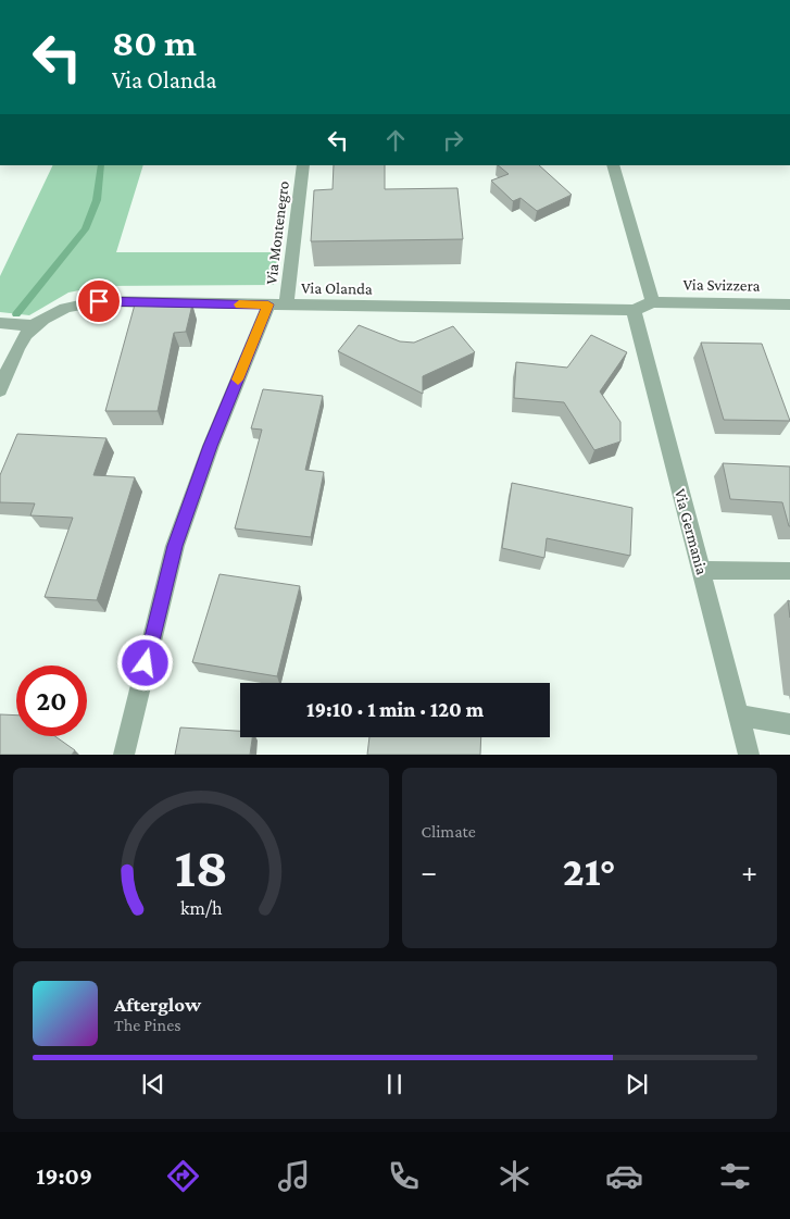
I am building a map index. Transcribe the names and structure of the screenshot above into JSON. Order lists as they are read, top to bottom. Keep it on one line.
{"streets":{"street":["Via Montenegro","Via Svizzera","Via Olanda","Via Germania"]},"crossings":[["Via Montenegro","Via Olanda"],["Via Svizzera","Via Olanda"],["Via Olanda","Via Germania"]],"page":{"turn":["80 m","Via Olanda"],"limit":"20","trip":"19:10 · 1 min · 120 m","tile":"Climate","heat":["−","21°","+"],"song":["Afterglow","The Pines"],"tabs":"19:09","gauge":["18","km/h"]}}
